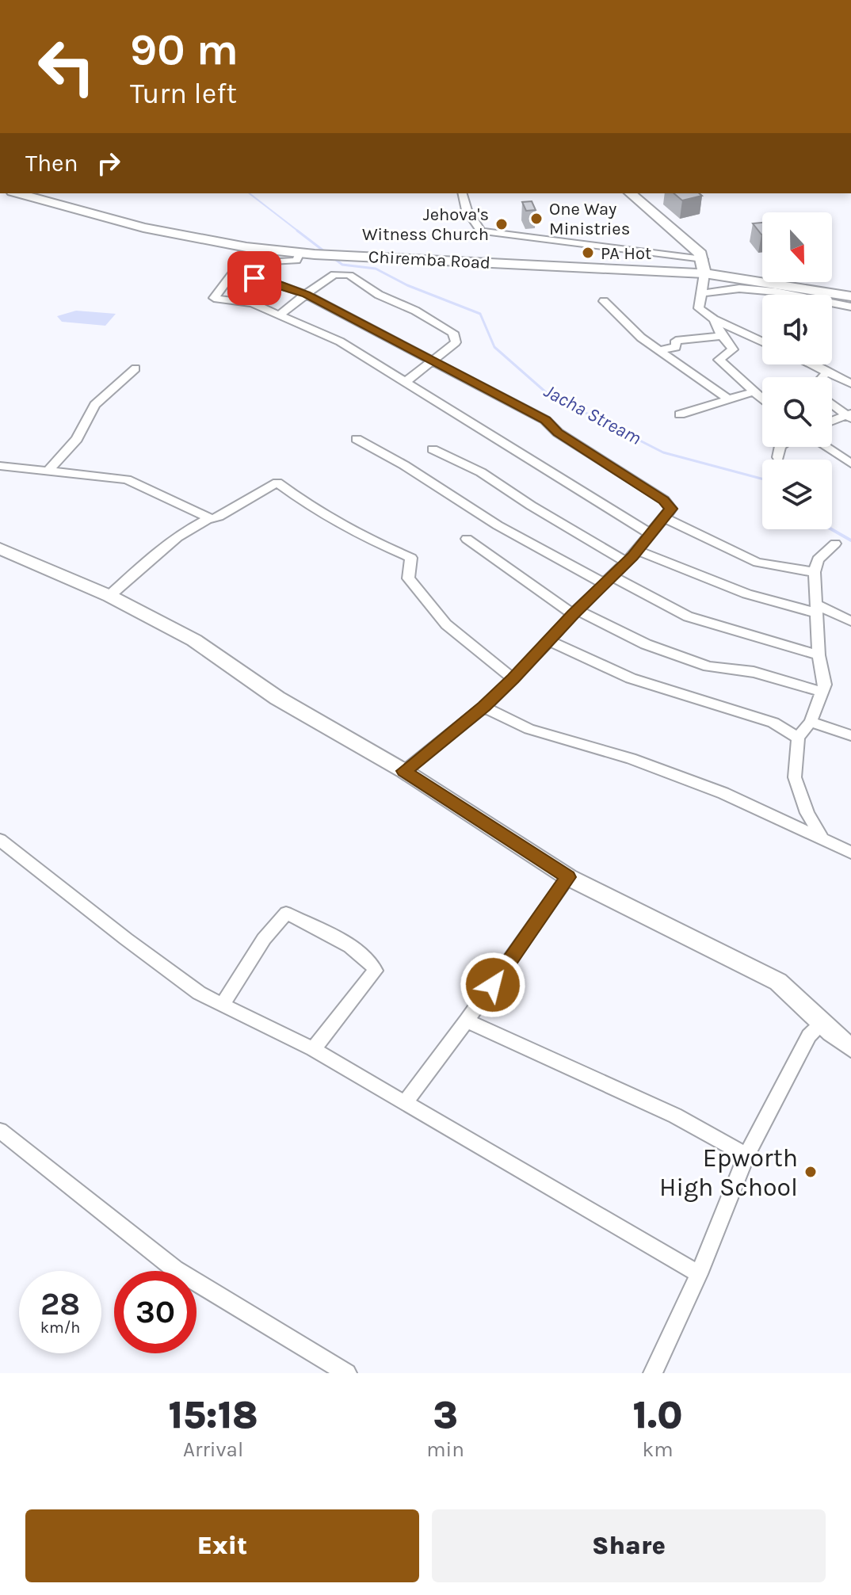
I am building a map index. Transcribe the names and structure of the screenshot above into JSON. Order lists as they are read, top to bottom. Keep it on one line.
{"streets":{"street":["Chiremba Road"]},"water":["Jacha Stream"],"places":["One Way Ministries","Jehova's Witness Church","PA Hot","Epworth High School"],"north":"bottom","page":{"turn":["90 m","Turn left"],"then":"Then","speed":"28 km/h","limit":"30","eta":["15:18","Arrival","3","min","1.0","km"],"buttons":["Exit","Share"]}}
